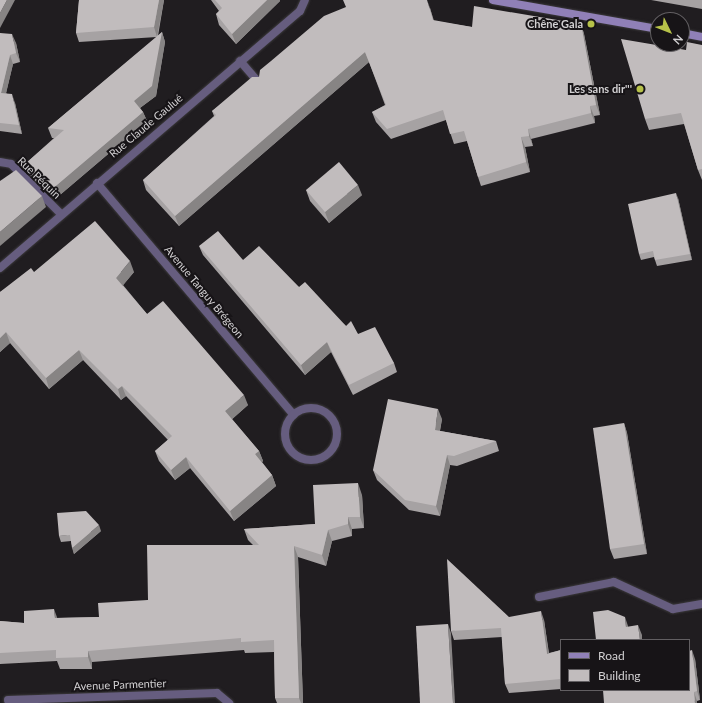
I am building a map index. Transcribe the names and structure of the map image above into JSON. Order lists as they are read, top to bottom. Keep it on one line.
{"streets":{"street":["Rue Claude Gaulué","Rue Péquin","Avenue Tanguy Brégeon","Avenue Parmentier"]},"crossings":[["Rue Claude Gaulué","Rue Péquin"],["Rue Claude Gaulué","Avenue Tanguy Brégeon"]],"places":["Chêne Gala","Les sans dir'''"],"legend":["Road","Building"],"north":"bottom right"}
